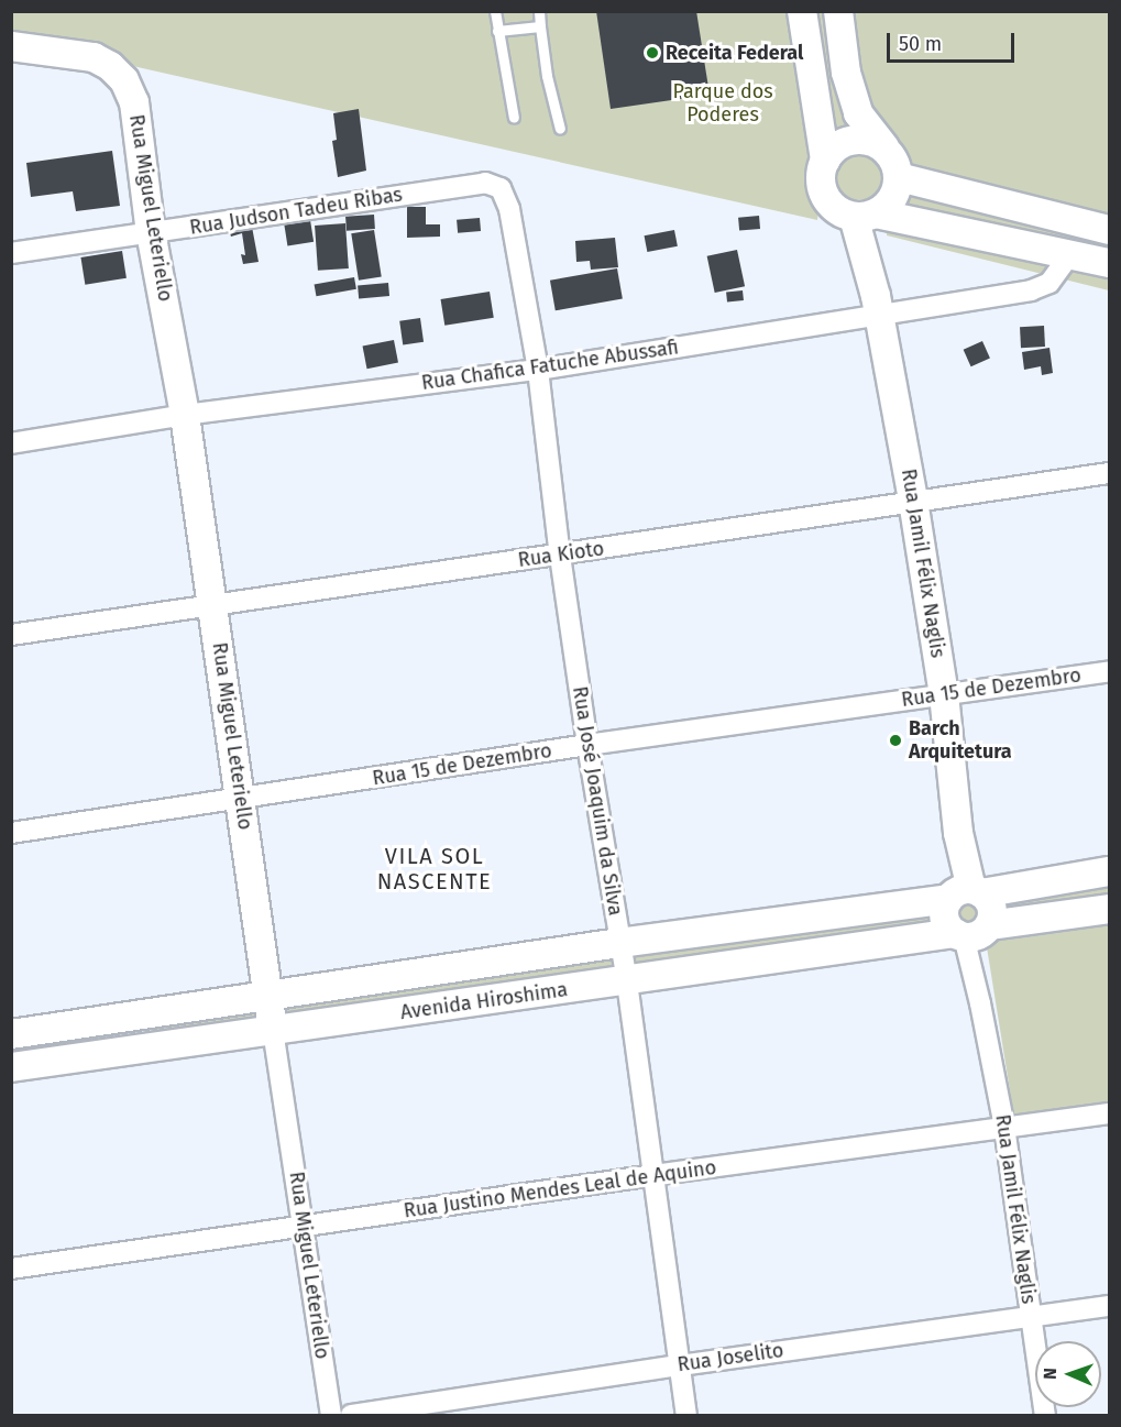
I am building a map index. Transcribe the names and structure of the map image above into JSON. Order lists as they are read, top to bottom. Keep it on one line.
{"streets":{"main road":["Rua Miguel Leteriello","Rua Jamil Félix Naglis","Avenida Hiroshima"],"street":["Rua Judson Tadeu Ribas","Rua Chafica Fatuche Abussafi","Rua Kioto","Rua 15 de Dezembro","Rua José Joaquim da Silva","Rua Justino Mendes Leal de Aquino","Rua Joselito"]},"crossings":[["Rua Miguel Leteriello","Rua Judson Tadeu Ribas"],["Rua Miguel Leteriello","Rua Chafica Fatuche Abussafi"],["Rua Miguel Leteriello","Rua Kioto"],["Rua Miguel Leteriello","Rua 15 de Dezembro"],["Rua Miguel Leteriello","Avenida Hiroshima"],["Rua Miguel Leteriello","Rua Justino Mendes Leal de Aquino"],["Rua Judson Tadeu Ribas","Rua José Joaquim da Silva"],["Rua Chafica Fatuche Abussafi","Rua Jamil Félix Naglis"],["Rua Chafica Fatuche Abussafi","Rua José Joaquim da Silva"],["Rua Kioto","Rua Jamil Félix Naglis"],["Rua Kioto","Rua José Joaquim da Silva"],["Rua Jamil Félix Naglis","Rua 15 de Dezembro"],["Rua Jamil Félix Naglis","Avenida Hiroshima"],["Rua Jamil Félix Naglis","Rua Justino Mendes Leal de Aquino"],["Rua Jamil Félix Naglis","Rua Joselito"],["Rua 15 de Dezembro","Rua José Joaquim da Silva"],["Rua José Joaquim da Silva","Avenida Hiroshima"],["Rua José Joaquim da Silva","Rua Justino Mendes Leal de Aquino"],["Rua José Joaquim da Silva","Rua Joselito"]],"districts":["VILA SOL NASCENTE"],"parks":["Parque dos Poderes"],"places":["Receita Federal","Barch Arquitetura"],"scale_bar":"50 m","north":"left"}
